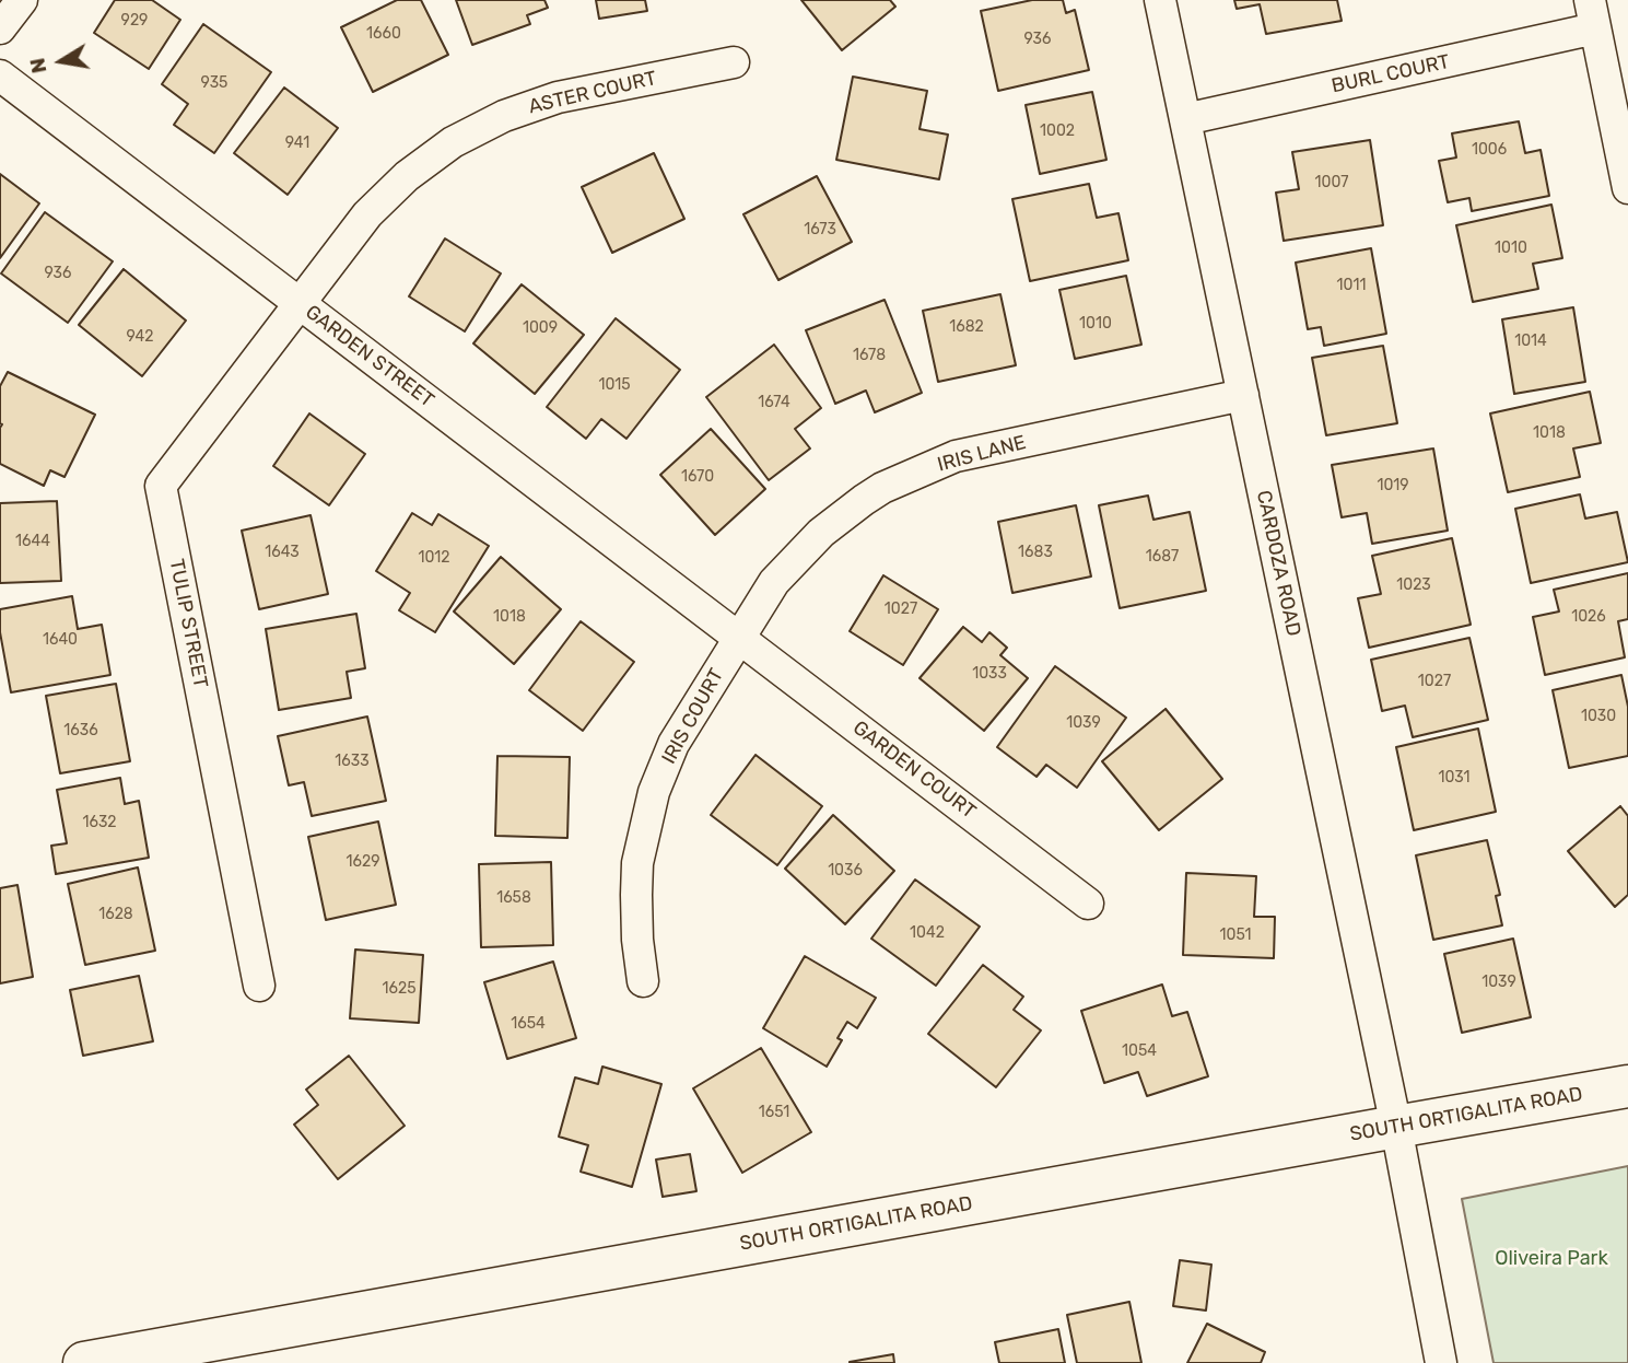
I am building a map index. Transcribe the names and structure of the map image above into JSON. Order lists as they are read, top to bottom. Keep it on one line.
{"streets":{"street":["BURL COURT","ASTER COURT","GARDEN STREET","IRIS LANE","CARDOZA ROAD","TULIP STREET","IRIS COURT","GARDEN COURT","SOUTH ORTIGALITA ROAD"]},"crossings":[["BURL COURT","CARDOZA ROAD"],["ASTER COURT","GARDEN STREET"],["ASTER COURT","TULIP STREET"],["GARDEN STREET","IRIS LANE"],["GARDEN STREET","TULIP STREET"],["GARDEN STREET","IRIS COURT"],["GARDEN STREET","GARDEN COURT"],["IRIS LANE","CARDOZA ROAD"],["IRIS LANE","IRIS COURT"],["IRIS LANE","GARDEN COURT"],["CARDOZA ROAD","SOUTH ORTIGALITA ROAD"],["IRIS COURT","GARDEN COURT"]],"parks":["Oliveira Park"],"house_numbers":["929","1660","936","935","1002","941","1006","1007","1673","1010","936","1011","1010","1682","1009","942","1014","1678","1015","1674","1018","1670","1019","1644","1643","1683","1687","1012","1023","1027","1018","1026","1640","1033","1027","1030","1039","1636","1633","1031","1632","1629","1036","1658","1628","1042","1051","1039","1625","1654","1054","1651"],"north":"left"}
